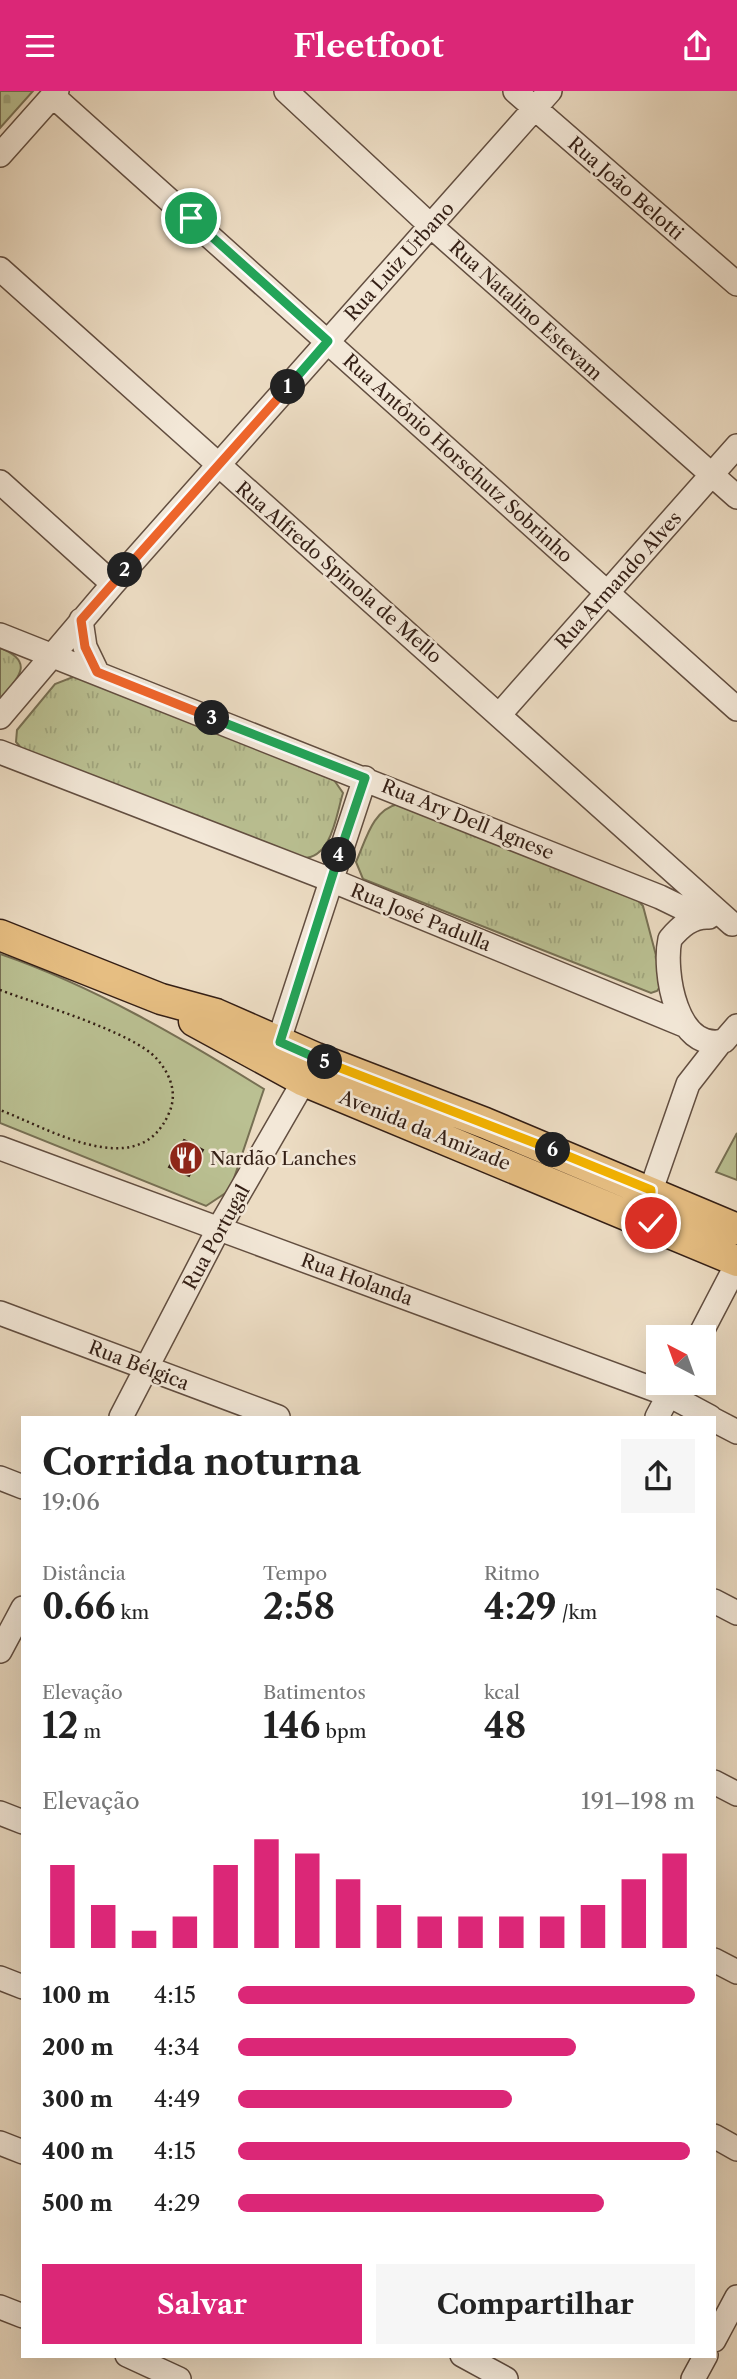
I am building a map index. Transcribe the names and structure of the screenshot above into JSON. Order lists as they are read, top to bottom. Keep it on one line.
{"streets":{"main road":["Avenida da Amizade"],"street":["Rua João Belotti","Rua Luiz Urbano","Rua Natalino Estevam","Rua Antônio Horschutz Sobrinho","Rua Alfredo Spinola de Mello","Rua Armando Alves","Rua Ary Dell Agnese","Rua José Padulla","Rua Portugal","Rua Holanda","Rua Bélgica"]},"crossings":[["Rua João Belotti","Rua Luiz Urbano"],["Rua Luiz Urbano","Rua Natalino Estevam"],["Rua Luiz Urbano","Rua Antônio Horschutz Sobrinho"],["Rua Luiz Urbano","Rua Alfredo Spinola de Mello"],["Rua Luiz Urbano","Rua Ary Dell Agnese"],["Rua Natalino Estevam","Rua Armando Alves"],["Rua Antônio Horschutz Sobrinho","Rua Armando Alves"],["Rua Alfredo Spinola de Mello","Rua Armando Alves"],["Rua Alfredo Spinola de Mello","Rua Ary Dell Agnese"],["Avenida da Amizade","Rua Portugal"],["Rua Portugal","Rua Holanda"],["Rua Portugal","Rua Bélgica"]],"places":{"restaurant":["Nardão Lanches"]},"north":"top left","page":{"header":"Fleetfoot","pins":["1","2","3","4","5","6"],"heading":["Corrida noturna","19:06"],"stats":[["Distância","0.66 km"],["Tempo","2:58"],["Ritmo","4:29 /km"],["Elevação","12 m"],["Batimentos","146 bpm"],["kcal","48"]],"chart":["Elevação","191–198 m"],"list":[{"name":"100 m","note":"4:15"},{"name":"200 m","note":"4:34"},{"name":"300 m","note":"4:49"},{"name":"400 m","note":"4:15"},{"name":"500 m","note":"4:29"}],"buttons":["Salvar","Compartilhar"]}}
